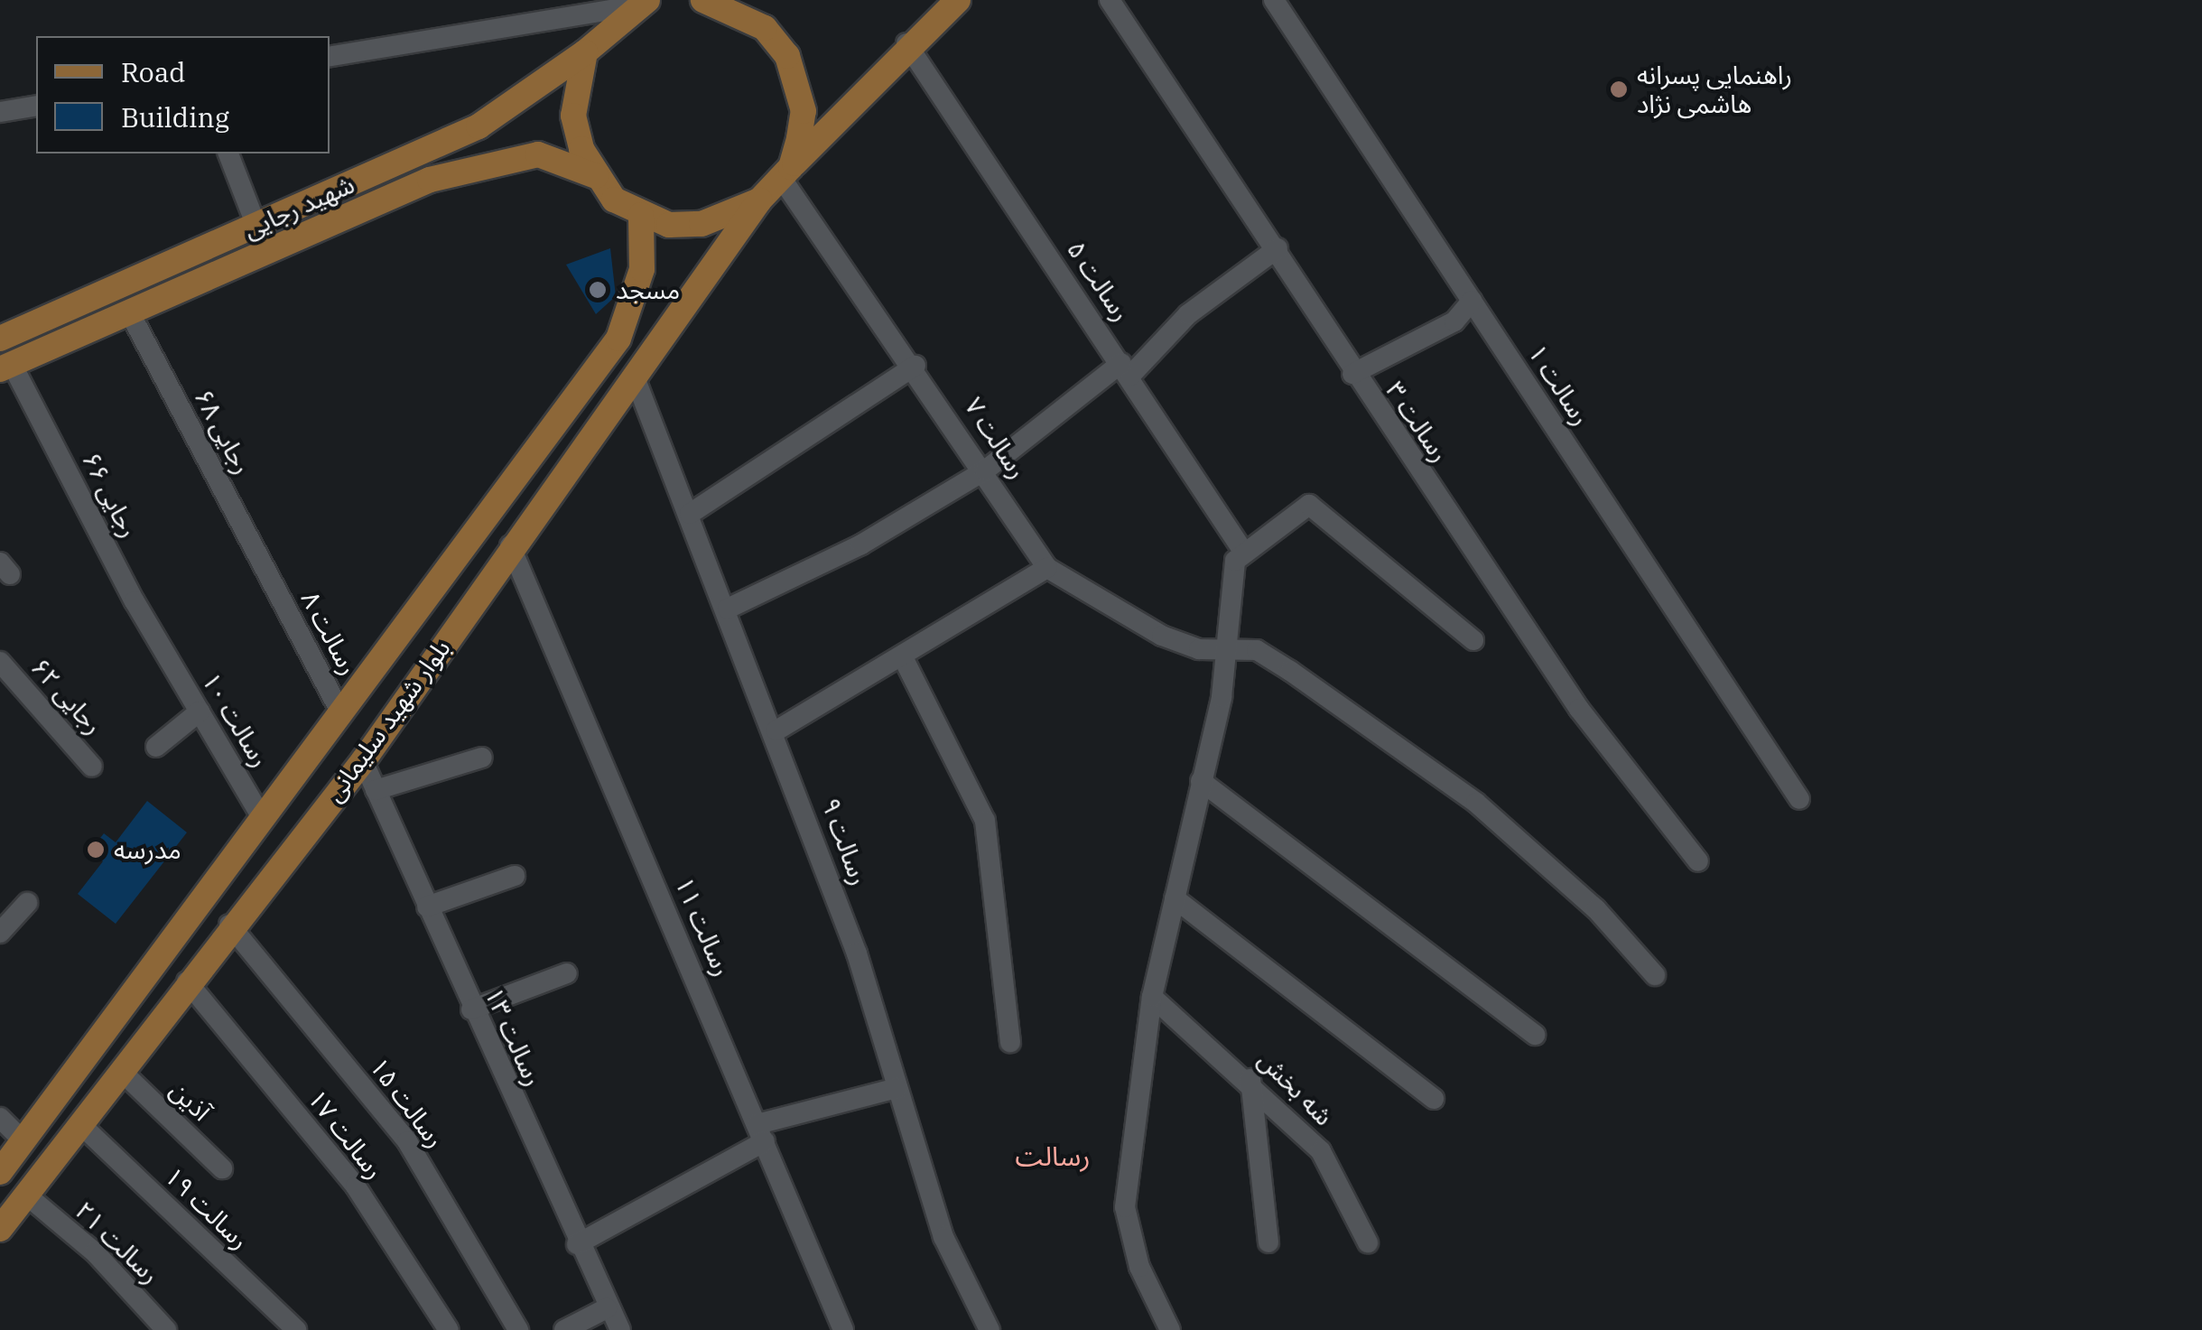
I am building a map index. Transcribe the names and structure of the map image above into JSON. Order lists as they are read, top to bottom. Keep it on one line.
{"streets":{"main road":["شهید رجایی","بلوار شهید سلیمانی"],"street":["رسالت ۵","رسالت ۱","رسالت ۳","رجایی ۶۸","رسالت ۷","رجایی ۶۶","رسالت ۸","رجایی ۶۲","رسالت ۱۰","رسالت ۹","رسالت ۱۱","رسالت ۱۳","شه بخش","آذین","رسالت ۱۵","رسالت ۱۷","رسالت ۱۹","رسالت ۲۱"]},"crossings":[["شهید رجایی","رجایی ۶۸"],["شهید رجایی","رجایی ۶۶"],["رجایی ۶۸","رسالت ۸"],["رجایی ۶۶","رسالت ۱۰"],["رسالت ۸","بلوار شهید سلیمانی"],["رسالت ۱۰","بلوار شهید سلیمانی"],["بلوار شهید سلیمانی","رسالت ۹"],["بلوار شهید سلیمانی","رسالت ۱۱"],["بلوار شهید سلیمانی","رسالت ۱۳"],["بلوار شهید سلیمانی","آذین"],["بلوار شهید سلیمانی","رسالت ۱۵"],["بلوار شهید سلیمانی","رسالت ۱۷"],["بلوار شهید سلیمانی","رسالت ۱۹"],["بلوار شهید سلیمانی","رسالت ۲۱"]],"districts":["رسالت"],"places":["راهنمایی پسرانه هاشمی نژاد","مسجد","مدرسه"],"legend":["Road","Building"]}
